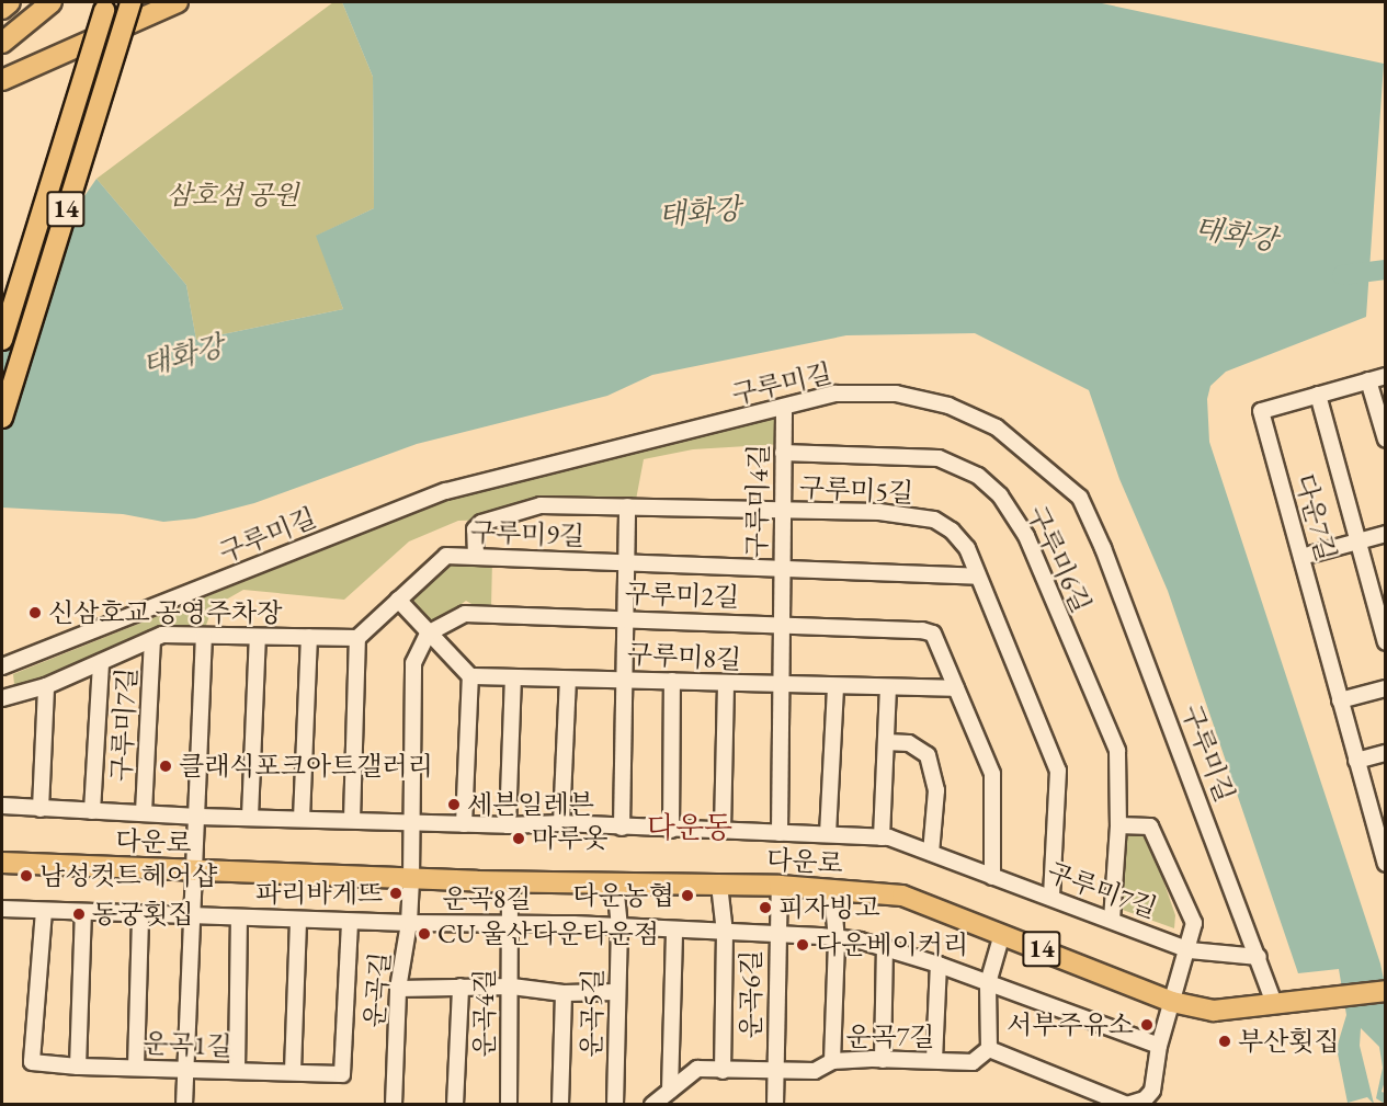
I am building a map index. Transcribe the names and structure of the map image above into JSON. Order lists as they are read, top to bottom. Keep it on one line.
{"streets":{"main road":["14","다운로"],"street":["구루미길","구루미5길","구루미4길","다운7길","구루미9길","구루미6길","구루미2길","구루미8길","구루미7길","운곡8길","운곡길","운곡6길","운곡4길","운곡5길","운곡7길","운곡1길"]},"crossings":[["구루미길","구루미4길"],["구루미길","구루미7길"],["구루미길","다운로"],["구루미5길","구루미4길"],["구루미5길","구루미9길"],["구루미5길","구루미7길"],["구루미4길","구루미9길"],["구루미4길","구루미6길"],["구루미4길","구루미2길"],["구루미4길","구루미8길"],["구루미4길","구루미7길"],["구루미6길","구루미7길"],["구루미2길","구루미8길"],["구루미2길","구루미7길"],["다운로","운곡길"],["다운로","운곡6길"],["다운로","운곡4길"],["다운로","운곡5길"],["운곡8길","운곡길"],["운곡8길","운곡6길"],["운곡8길","운곡4길"],["운곡8길","운곡5길"],["운곡8길","운곡1길"],["운곡6길","운곡7길"]],"districts":["다운동"],"water":["태화강"],"parks":["삼호섬 공원"],"places":["신삼호교 공영주차장","클래식포크아트갤러리","세븐일레븐","마루옷","남성컷트헤어샵","파리바게뜨","다운농협","피자빙고","동궁횟집","CU 울산다운타운점","다운베이커리","서부주유소","부산횟집"]}
